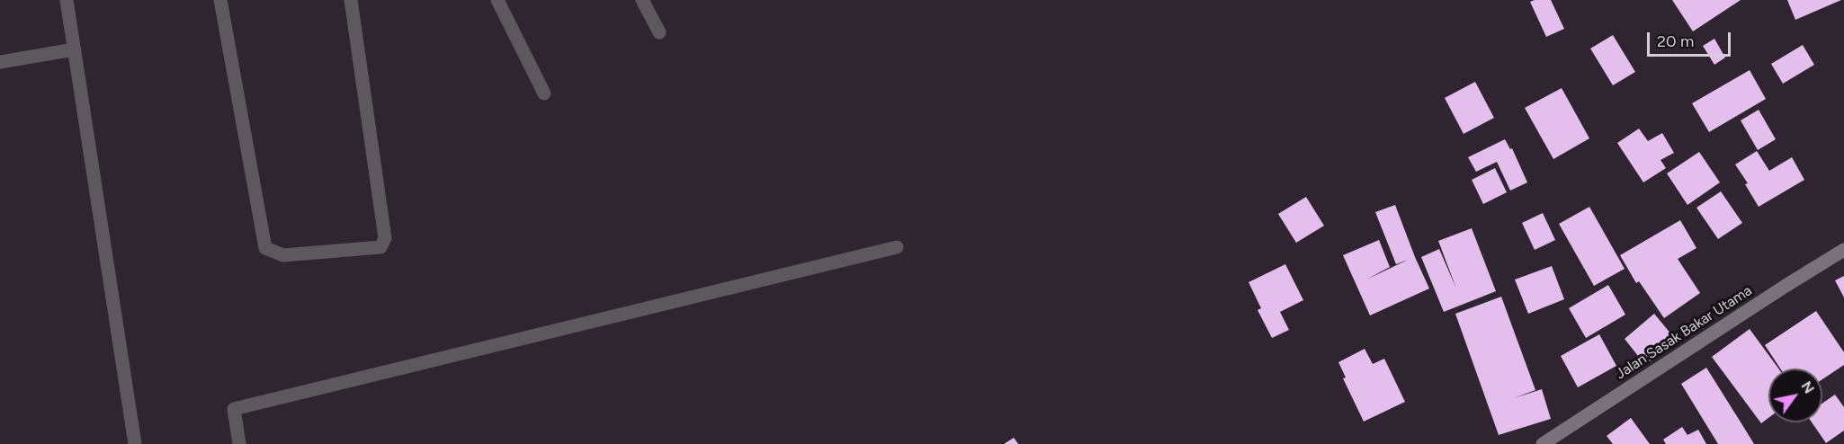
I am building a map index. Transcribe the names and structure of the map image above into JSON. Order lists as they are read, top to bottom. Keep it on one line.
{"streets":{"main road":["Jalan Sasak Bakar Utama"]},"scale_bar":"20 m","north":"top right"}
